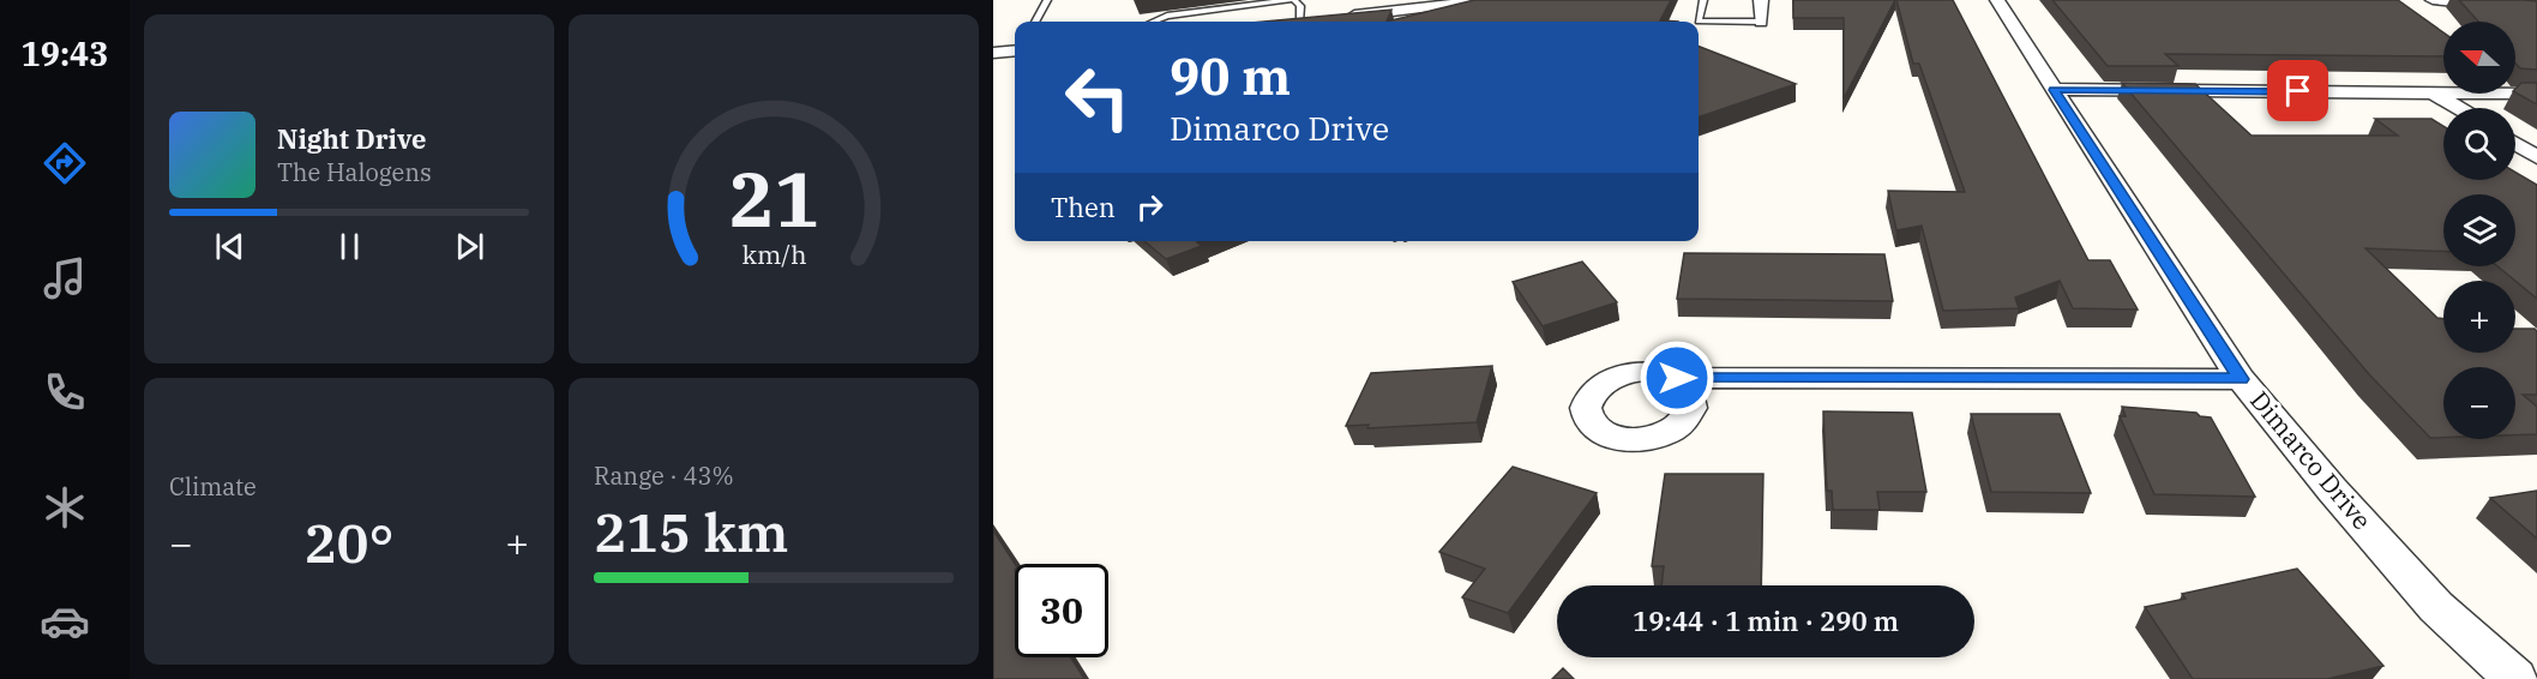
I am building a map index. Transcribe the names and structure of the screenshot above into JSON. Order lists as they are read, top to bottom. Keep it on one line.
{"streets":{"street":["Dimarco Drive"]},"north":"left","page":{"tabs":"19:43","map_buttons":["+","−"],"turn":["90 m","Dimarco Drive"],"song":["Night Drive","The Halogens"],"then":"Then","tile":["Climate",["Range · 43%","215 km"]],"heat":["−","20°","+"],"limit":"30","trip":"19:44 · 1 min · 290 m","gauge":["21","km/h"]}}
